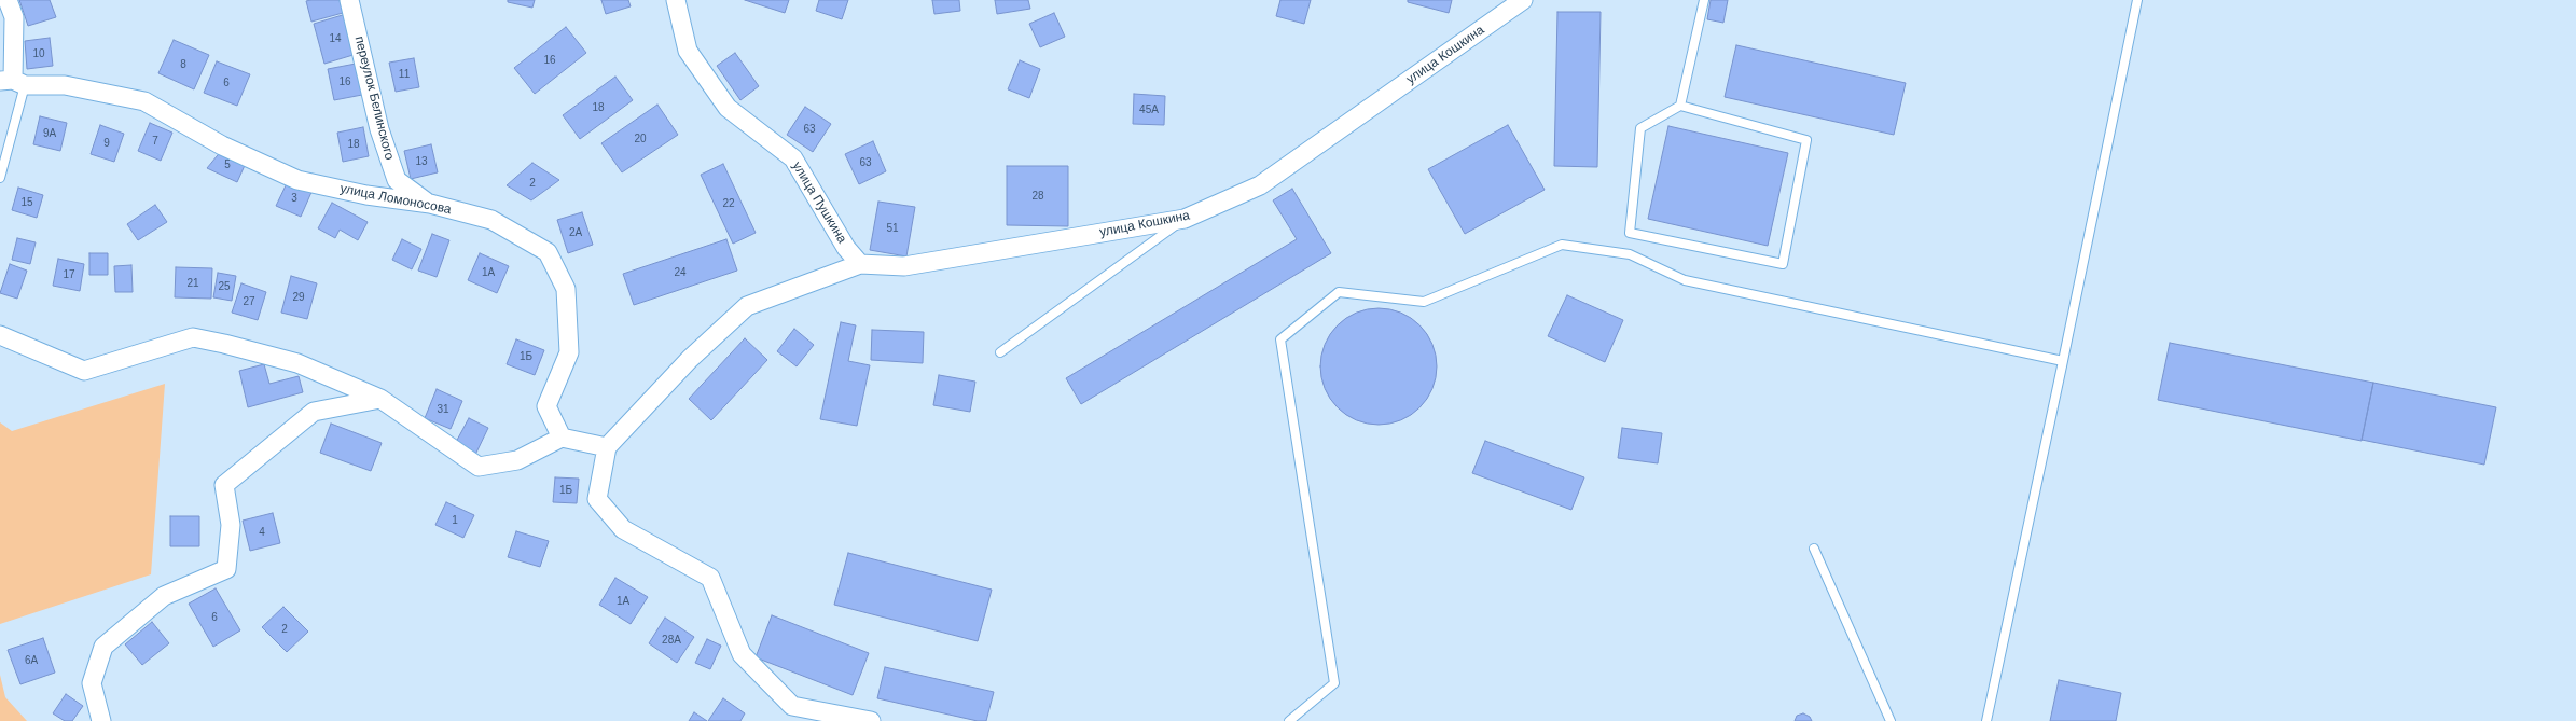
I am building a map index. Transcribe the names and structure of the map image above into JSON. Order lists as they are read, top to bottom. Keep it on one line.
{"streets":{"street":["улица Кошкина","переулок Белинского","улица Ломоносова","улица Пушкина"]},"crossings":[["улица Кошкина","улица Пушкина"],["переулок Белинского","улица Ломоносова"]],"house_numbers":["14","10","16","8","11","16","6","18","45А","63","9А","20","7","9","18","13","63","5","2","28","3","15","22","51","2А","1А","24","17","21","25","29","27","1Б","31","1Б","1","4","1А","6","2","28А","6А"]}
